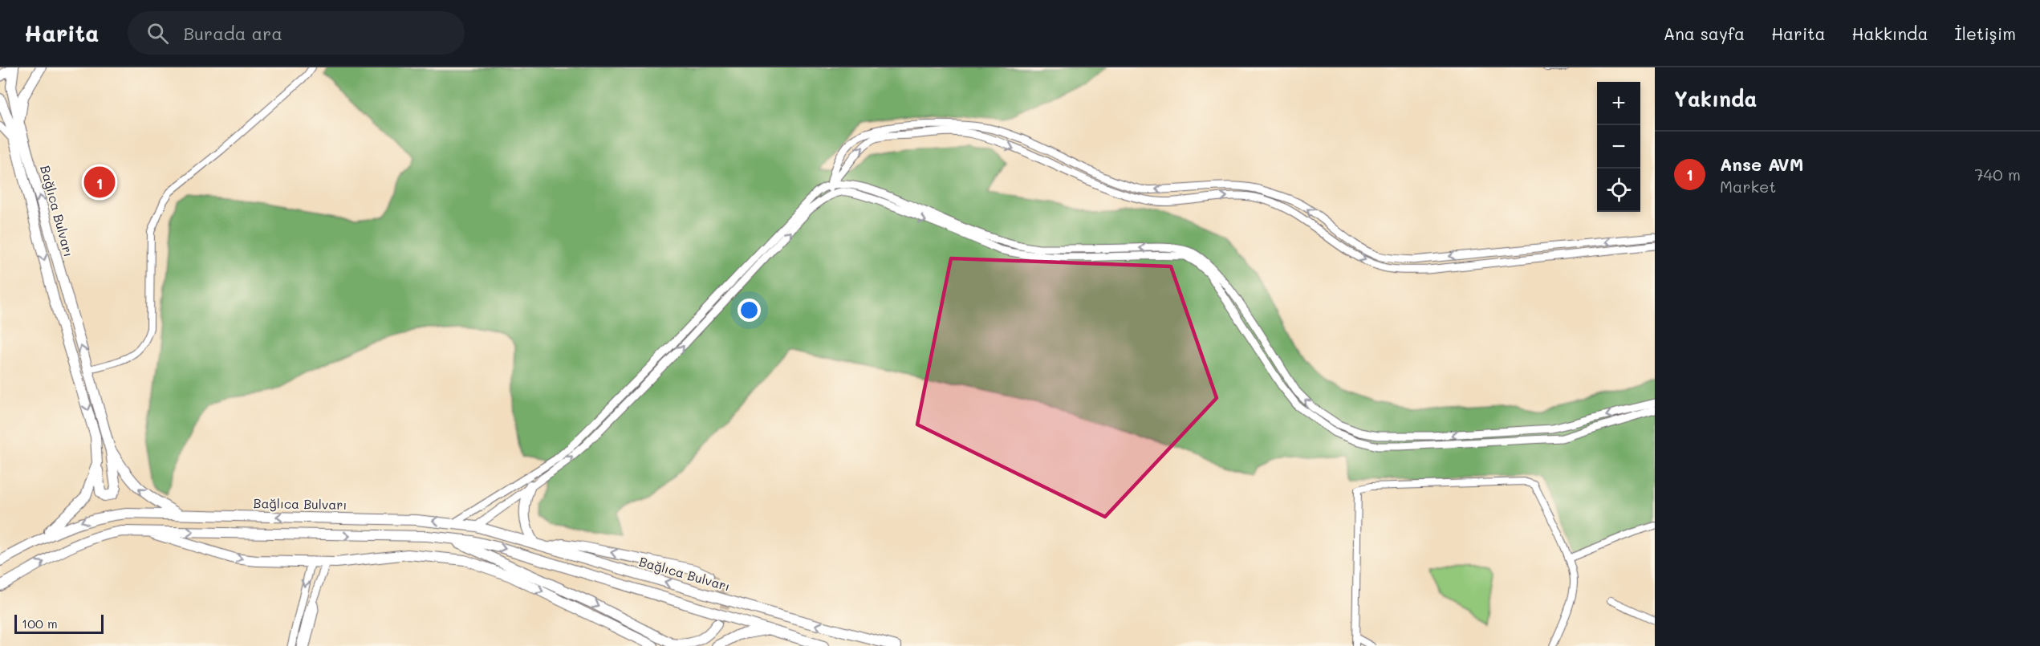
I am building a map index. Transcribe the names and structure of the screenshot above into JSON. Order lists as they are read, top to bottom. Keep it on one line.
{"streets":{"main road":["Bağlıca Bulvarı"]},"scale_bar":"100 m","page":{"header":"Harita","search":"Burada ara","nav":["Ana sayfa","Harita","Hakkında","İletişim"],"heading":"Yakında","map_buttons":["+","−"],"list":[{"mark":"1","name":"Anse AVM","note":"Market","value":"740 m"}],"pins":"1","scale":"100 m"}}
